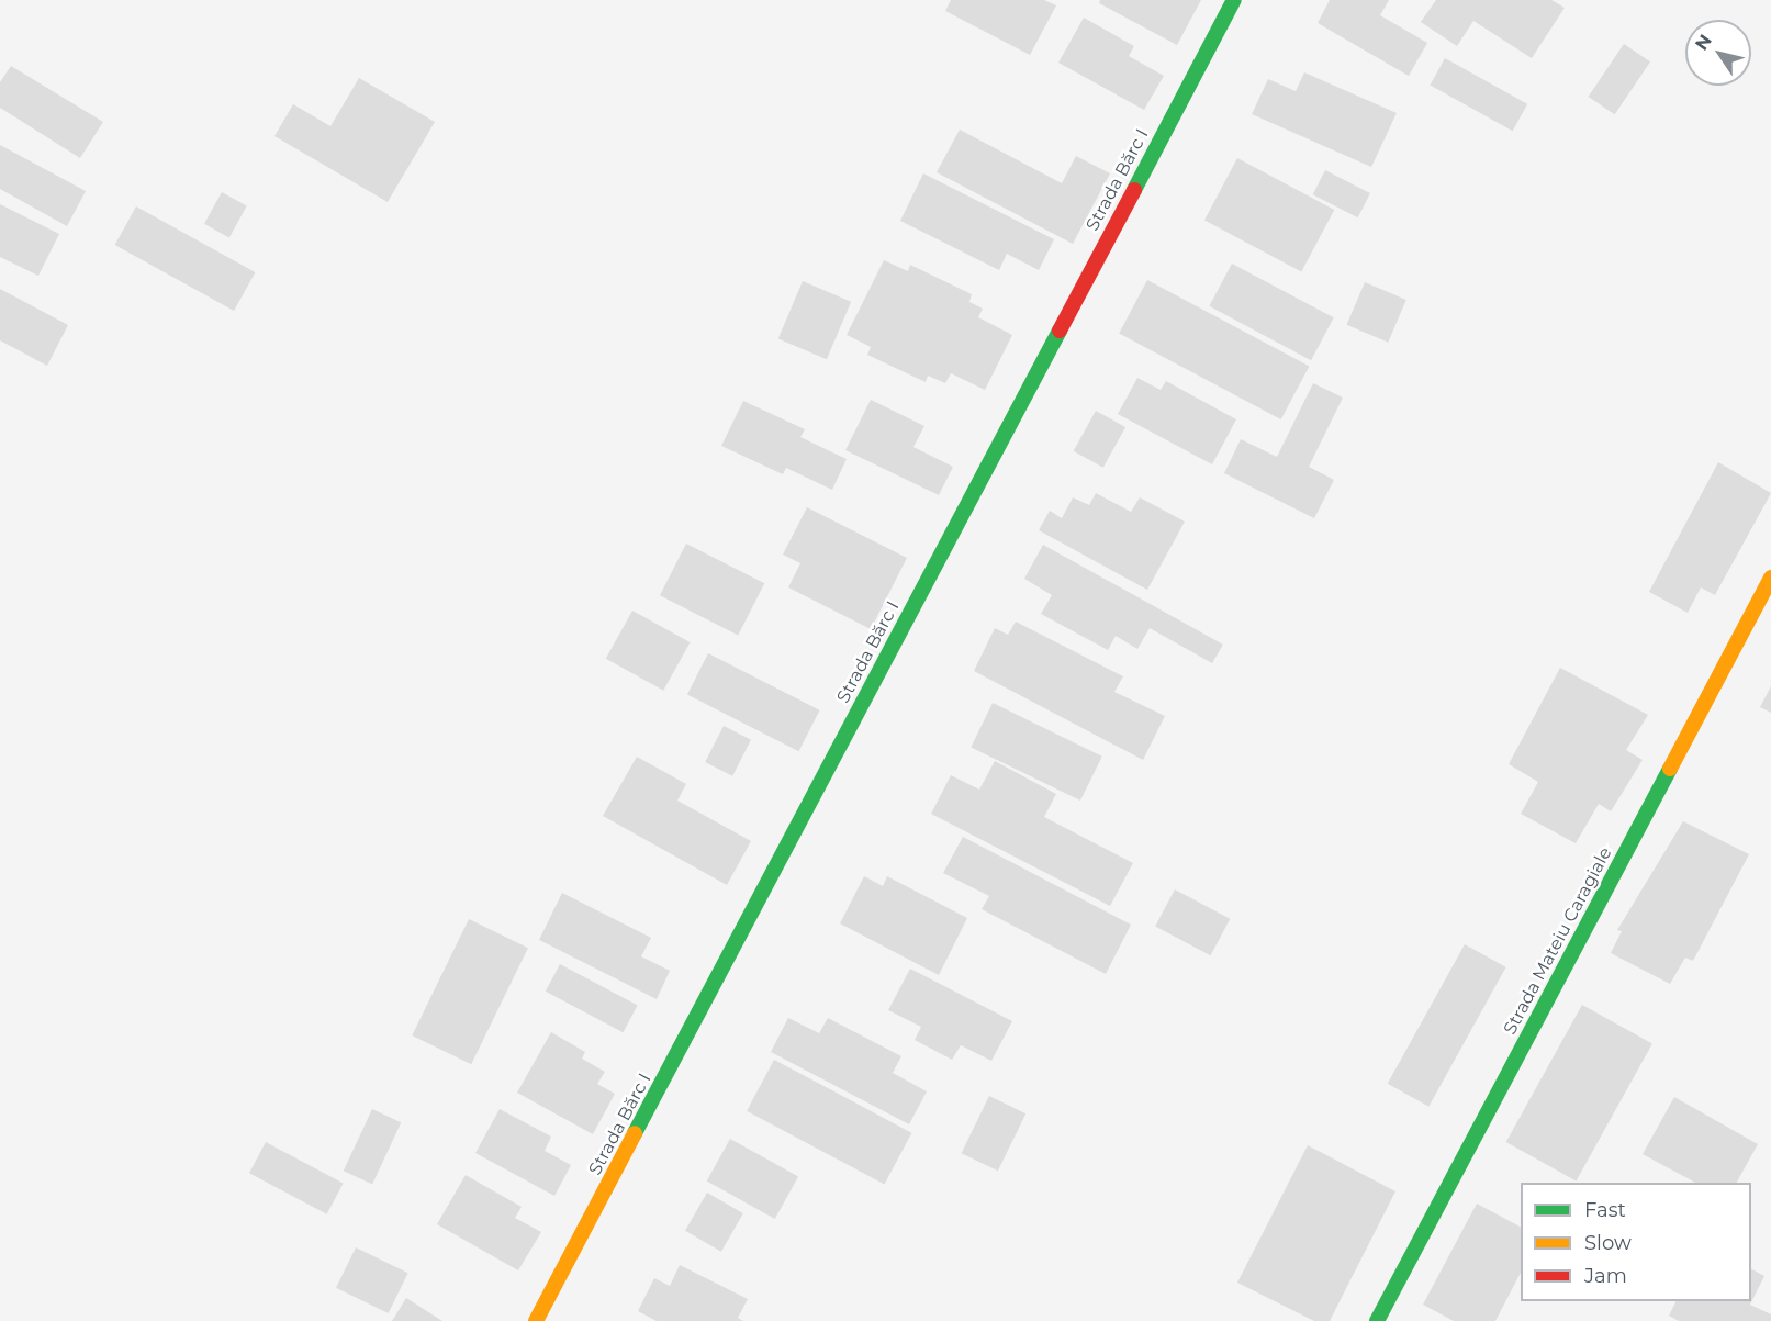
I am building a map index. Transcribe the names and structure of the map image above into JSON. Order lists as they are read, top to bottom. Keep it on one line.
{"streets":{"street":["Strada Bărc I","Strada Mateiu Caragiale"]},"legend":["Fast","Slow","Jam"],"north":"top left"}
